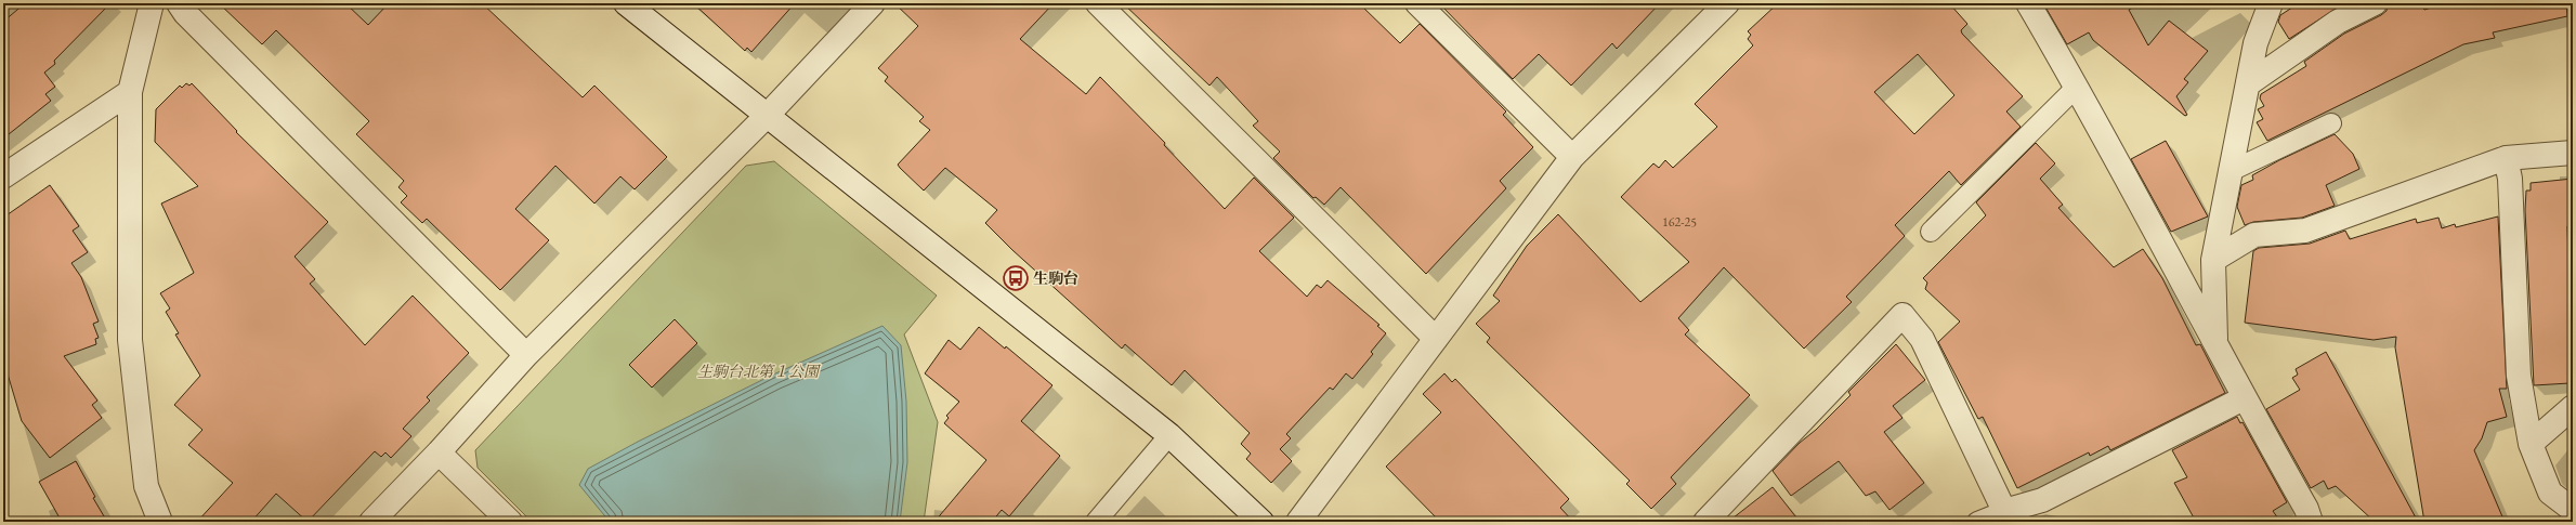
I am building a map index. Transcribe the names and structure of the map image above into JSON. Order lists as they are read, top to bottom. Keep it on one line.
{"parks":["生駒台北第１公園"],"places":{"bus stop":["生駒台"]},"house_numbers":["162-25"]}
